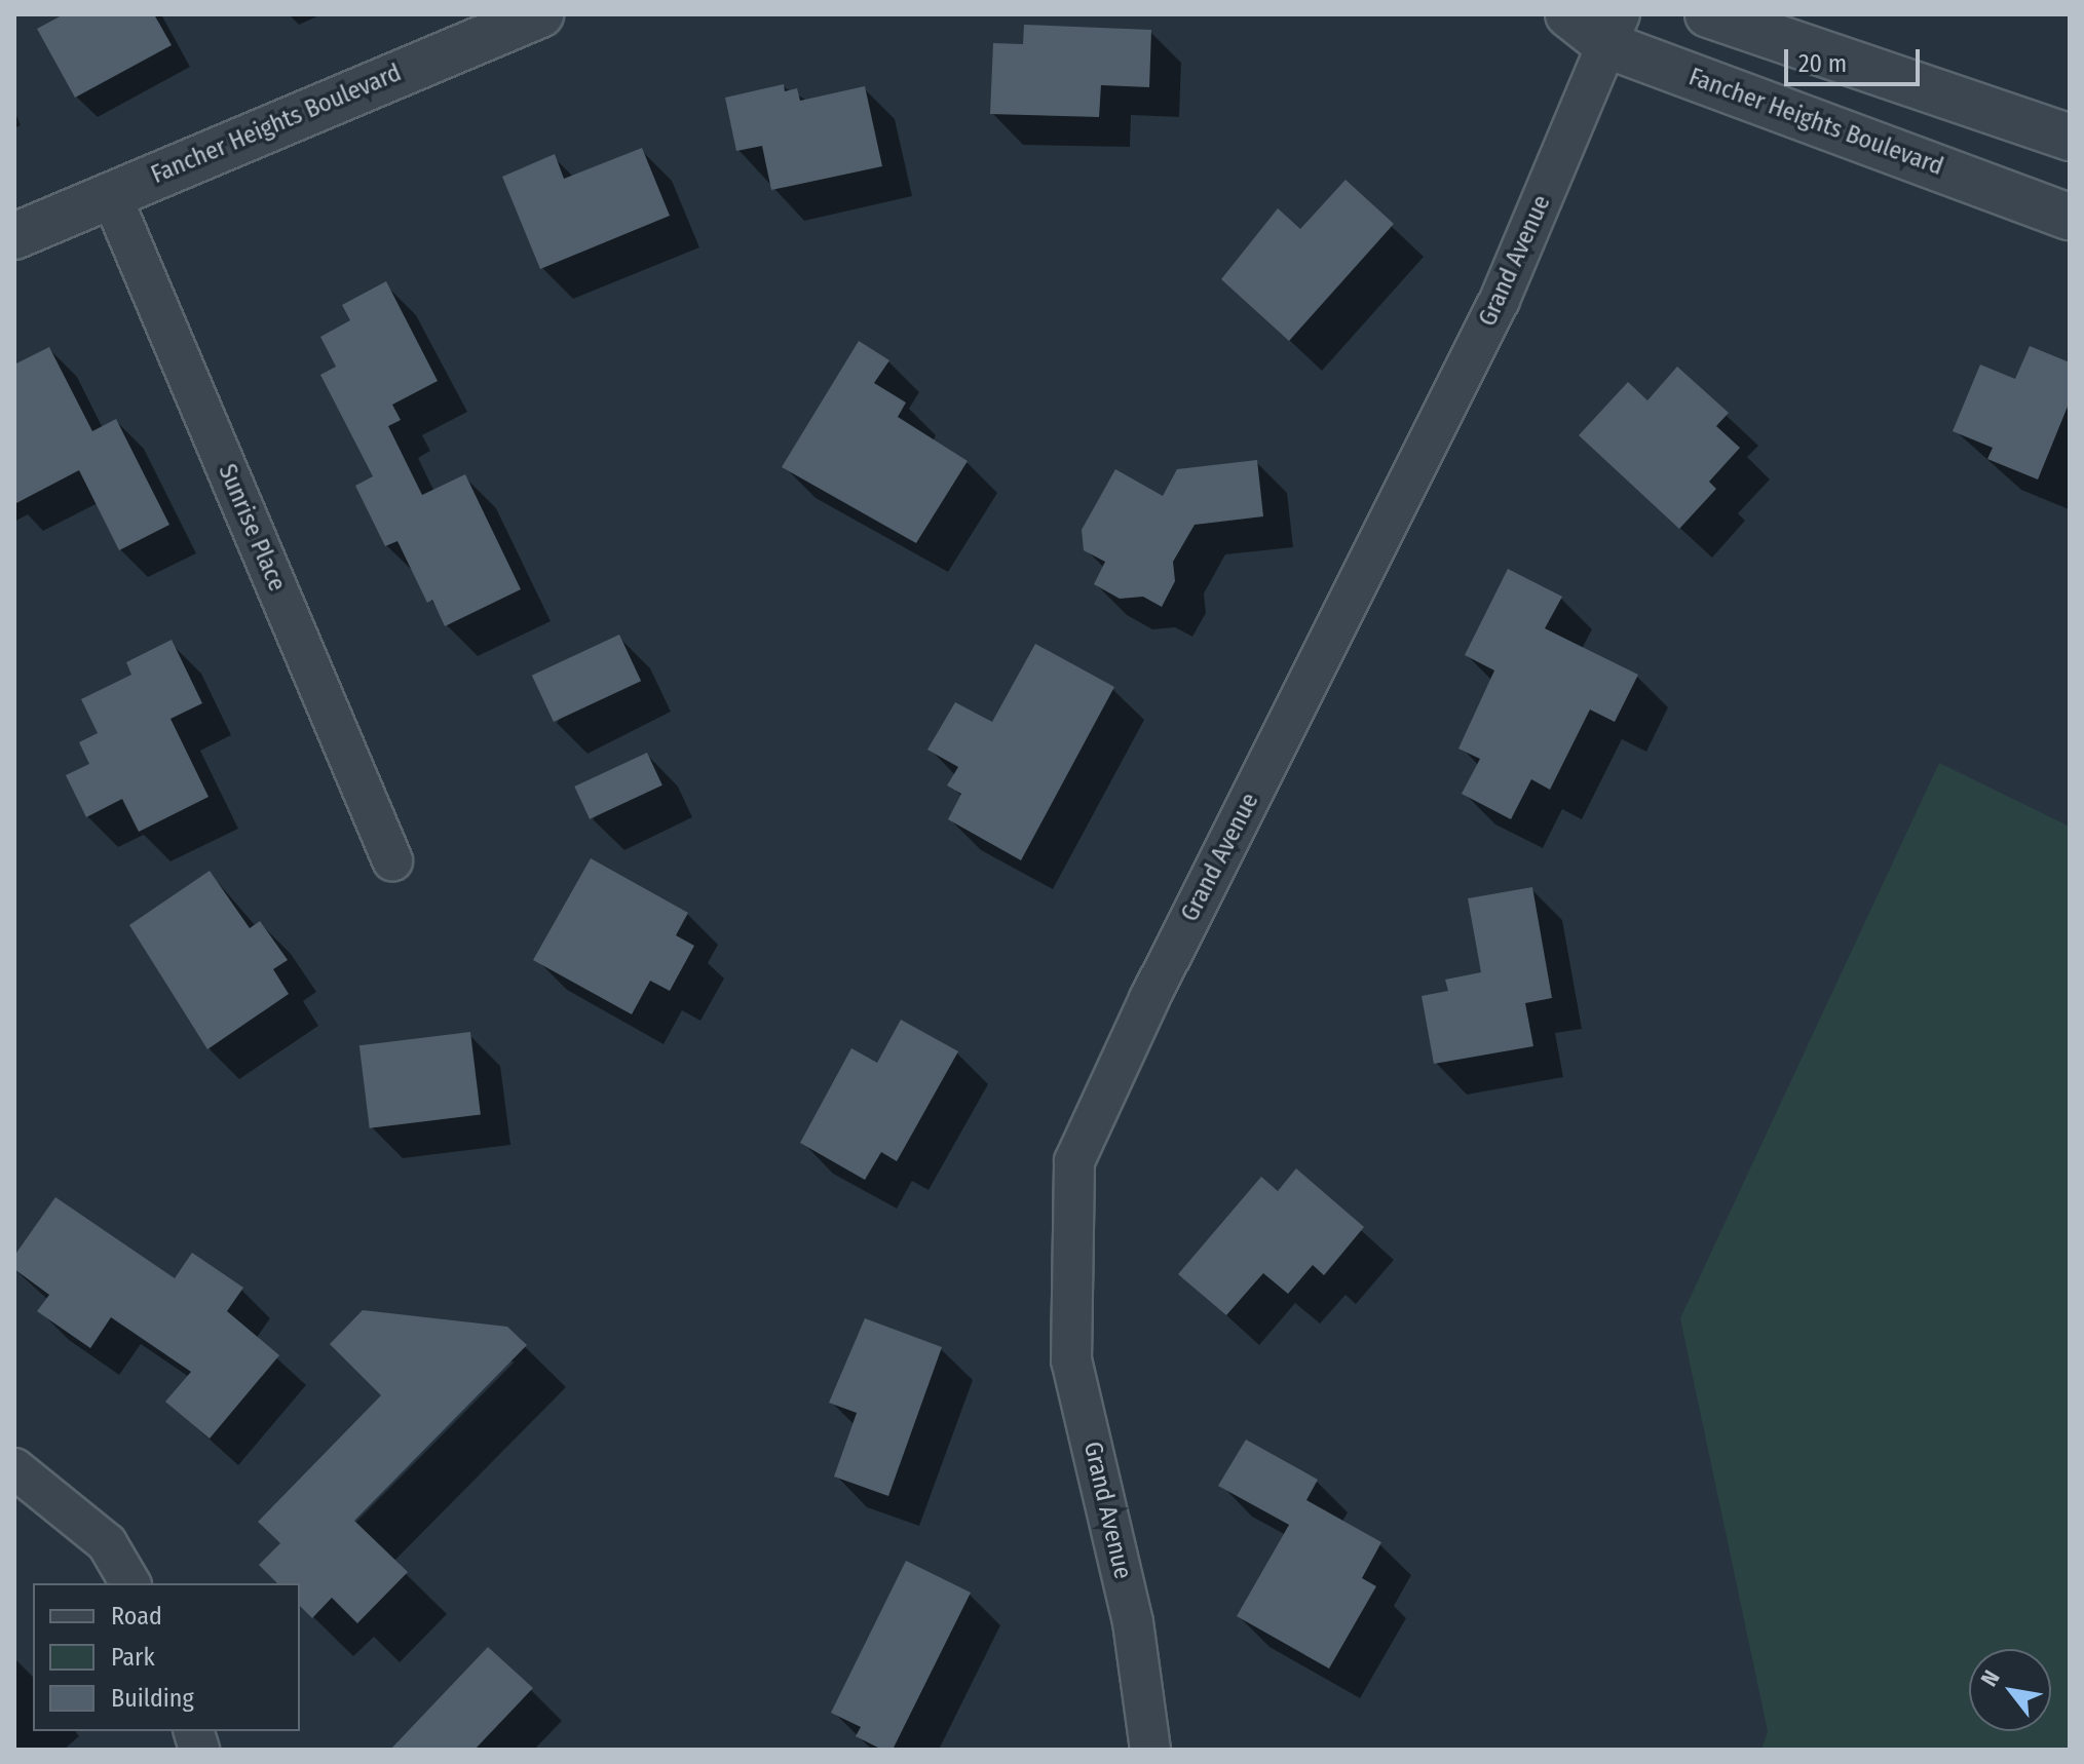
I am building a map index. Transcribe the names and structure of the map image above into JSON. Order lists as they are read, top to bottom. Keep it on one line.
{"streets":{"street":["Fancher Heights Boulevard","Grand Avenue","Sunrise Place"]},"crossings":[["Fancher Heights Boulevard","Grand Avenue"],["Fancher Heights Boulevard","Sunrise Place"]],"legend":["Road","Park","Building"],"scale_bar":"20 m","north":"top left"}
